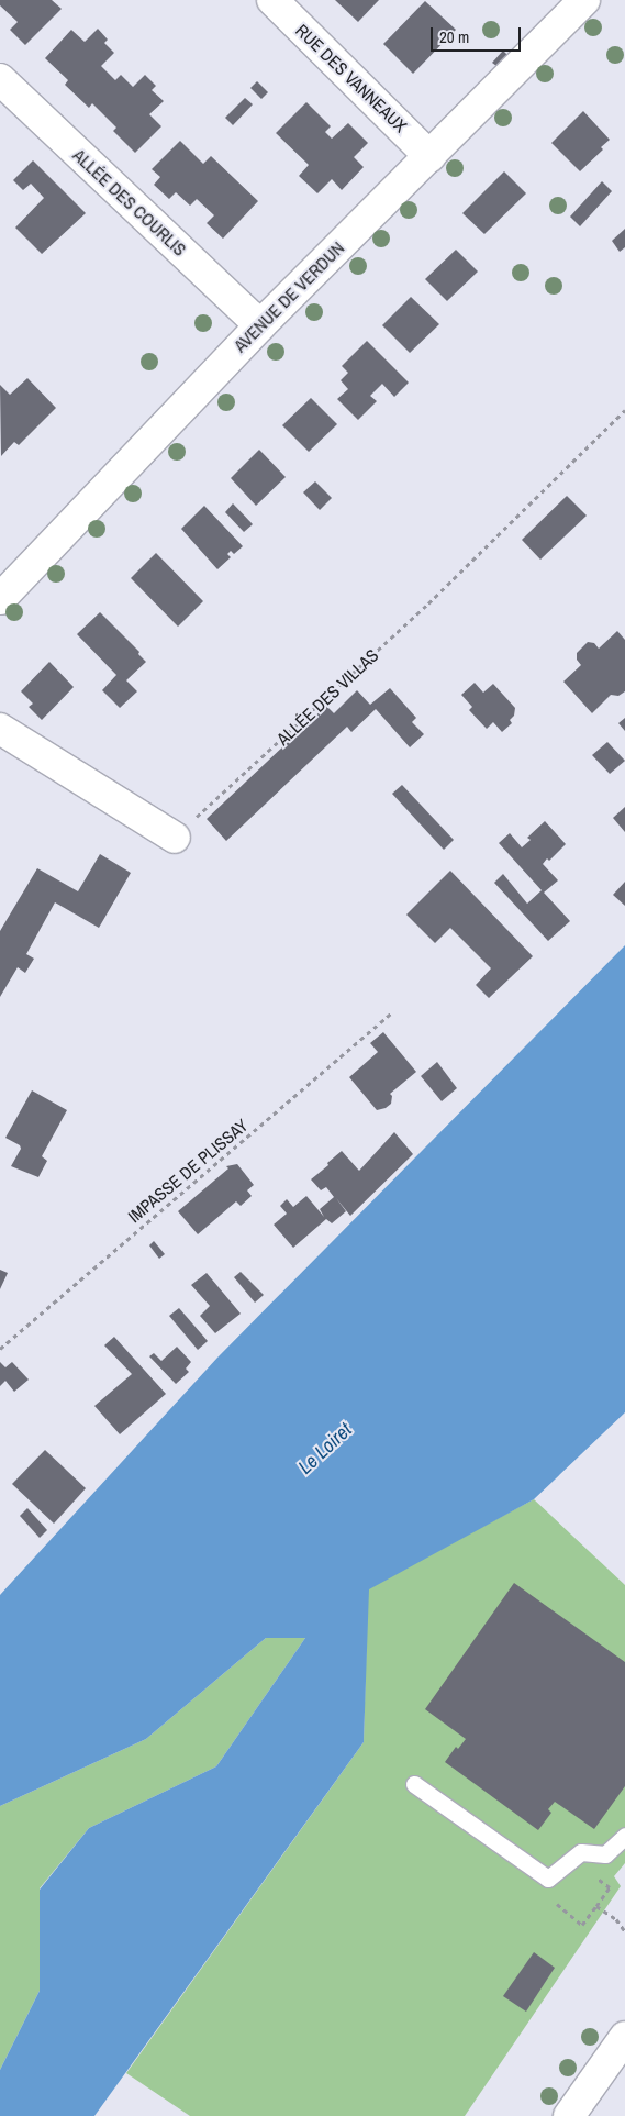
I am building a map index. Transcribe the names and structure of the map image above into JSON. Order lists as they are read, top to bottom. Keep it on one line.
{"streets":{"street":["RUE DES VANNEAUX","ALLÉE DES COURLIS","AVENUE DE VERDUN"],"path":["ALLÉE DES VILLAS","IMPASSE DE PLISSAY"]},"crossings":[["RUE DES VANNEAUX","AVENUE DE VERDUN"],["ALLÉE DES COURLIS","AVENUE DE VERDUN"]],"water":["Le Loiret"],"scale_bar":"20 m"}
